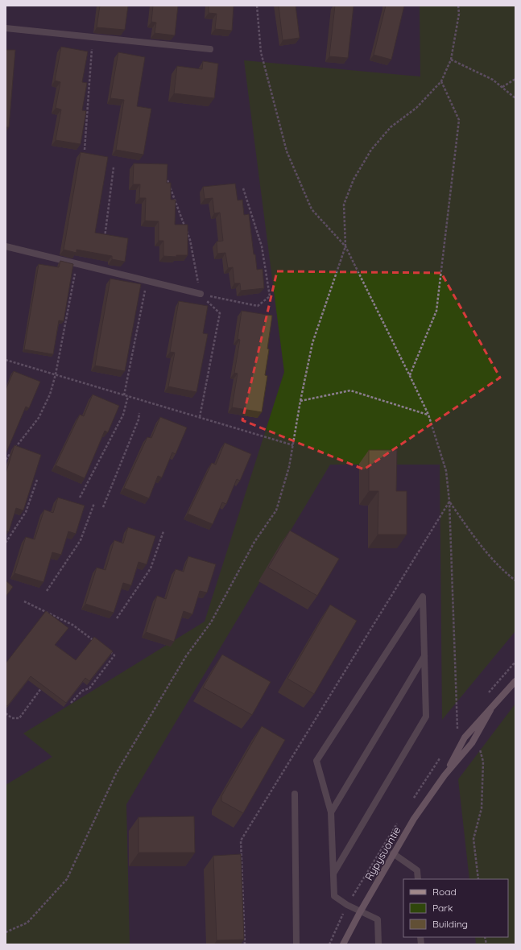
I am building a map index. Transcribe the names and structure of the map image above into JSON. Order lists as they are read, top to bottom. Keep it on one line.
{"streets":{"street":["Rypysuontie"]},"legend":["Road","Park","Building"]}
